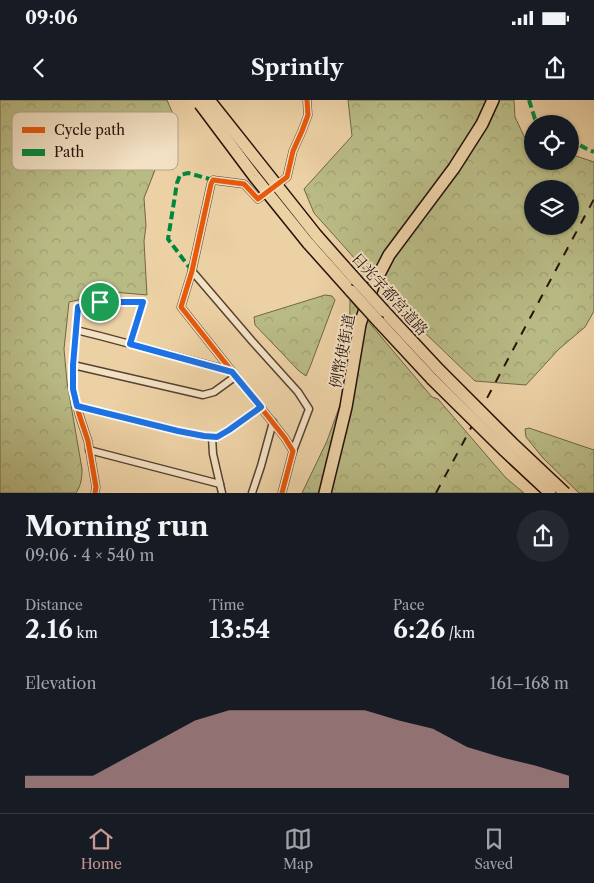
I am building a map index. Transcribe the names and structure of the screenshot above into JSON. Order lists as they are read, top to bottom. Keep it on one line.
{"streets":{"highway":["日光宇都宮道路","例幣使街道"]},"legend":["Cycle path","Path"],"page":{"status":"09:06","header":"Sprintly","heading":["Morning run","09:06 · 4 × 540 m"],"stats":[["Distance","2.16 km"],["Time","13:54"],["Pace","6:26 /km"]],"chart":["Elevation","161–168 m"],"tabs":["Home","Map","Saved"]}}
